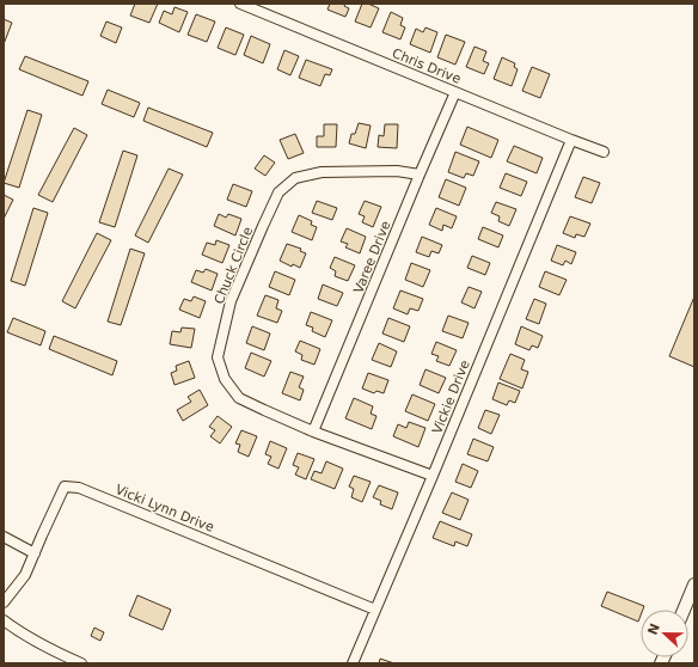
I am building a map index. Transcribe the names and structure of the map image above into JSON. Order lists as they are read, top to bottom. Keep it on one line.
{"streets":{"street":["Chris Drive","Varee Drive","Chuck Circle","Vickie Drive","Vicki Lynn Drive"]},"crossings":[["Chris Drive","Varee Drive"],["Chris Drive","Vickie Drive"],["Varee Drive","Chuck Circle"],["Chuck Circle","Vickie Drive"],["Vickie Drive","Vicki Lynn Drive"]],"north":"left"}
